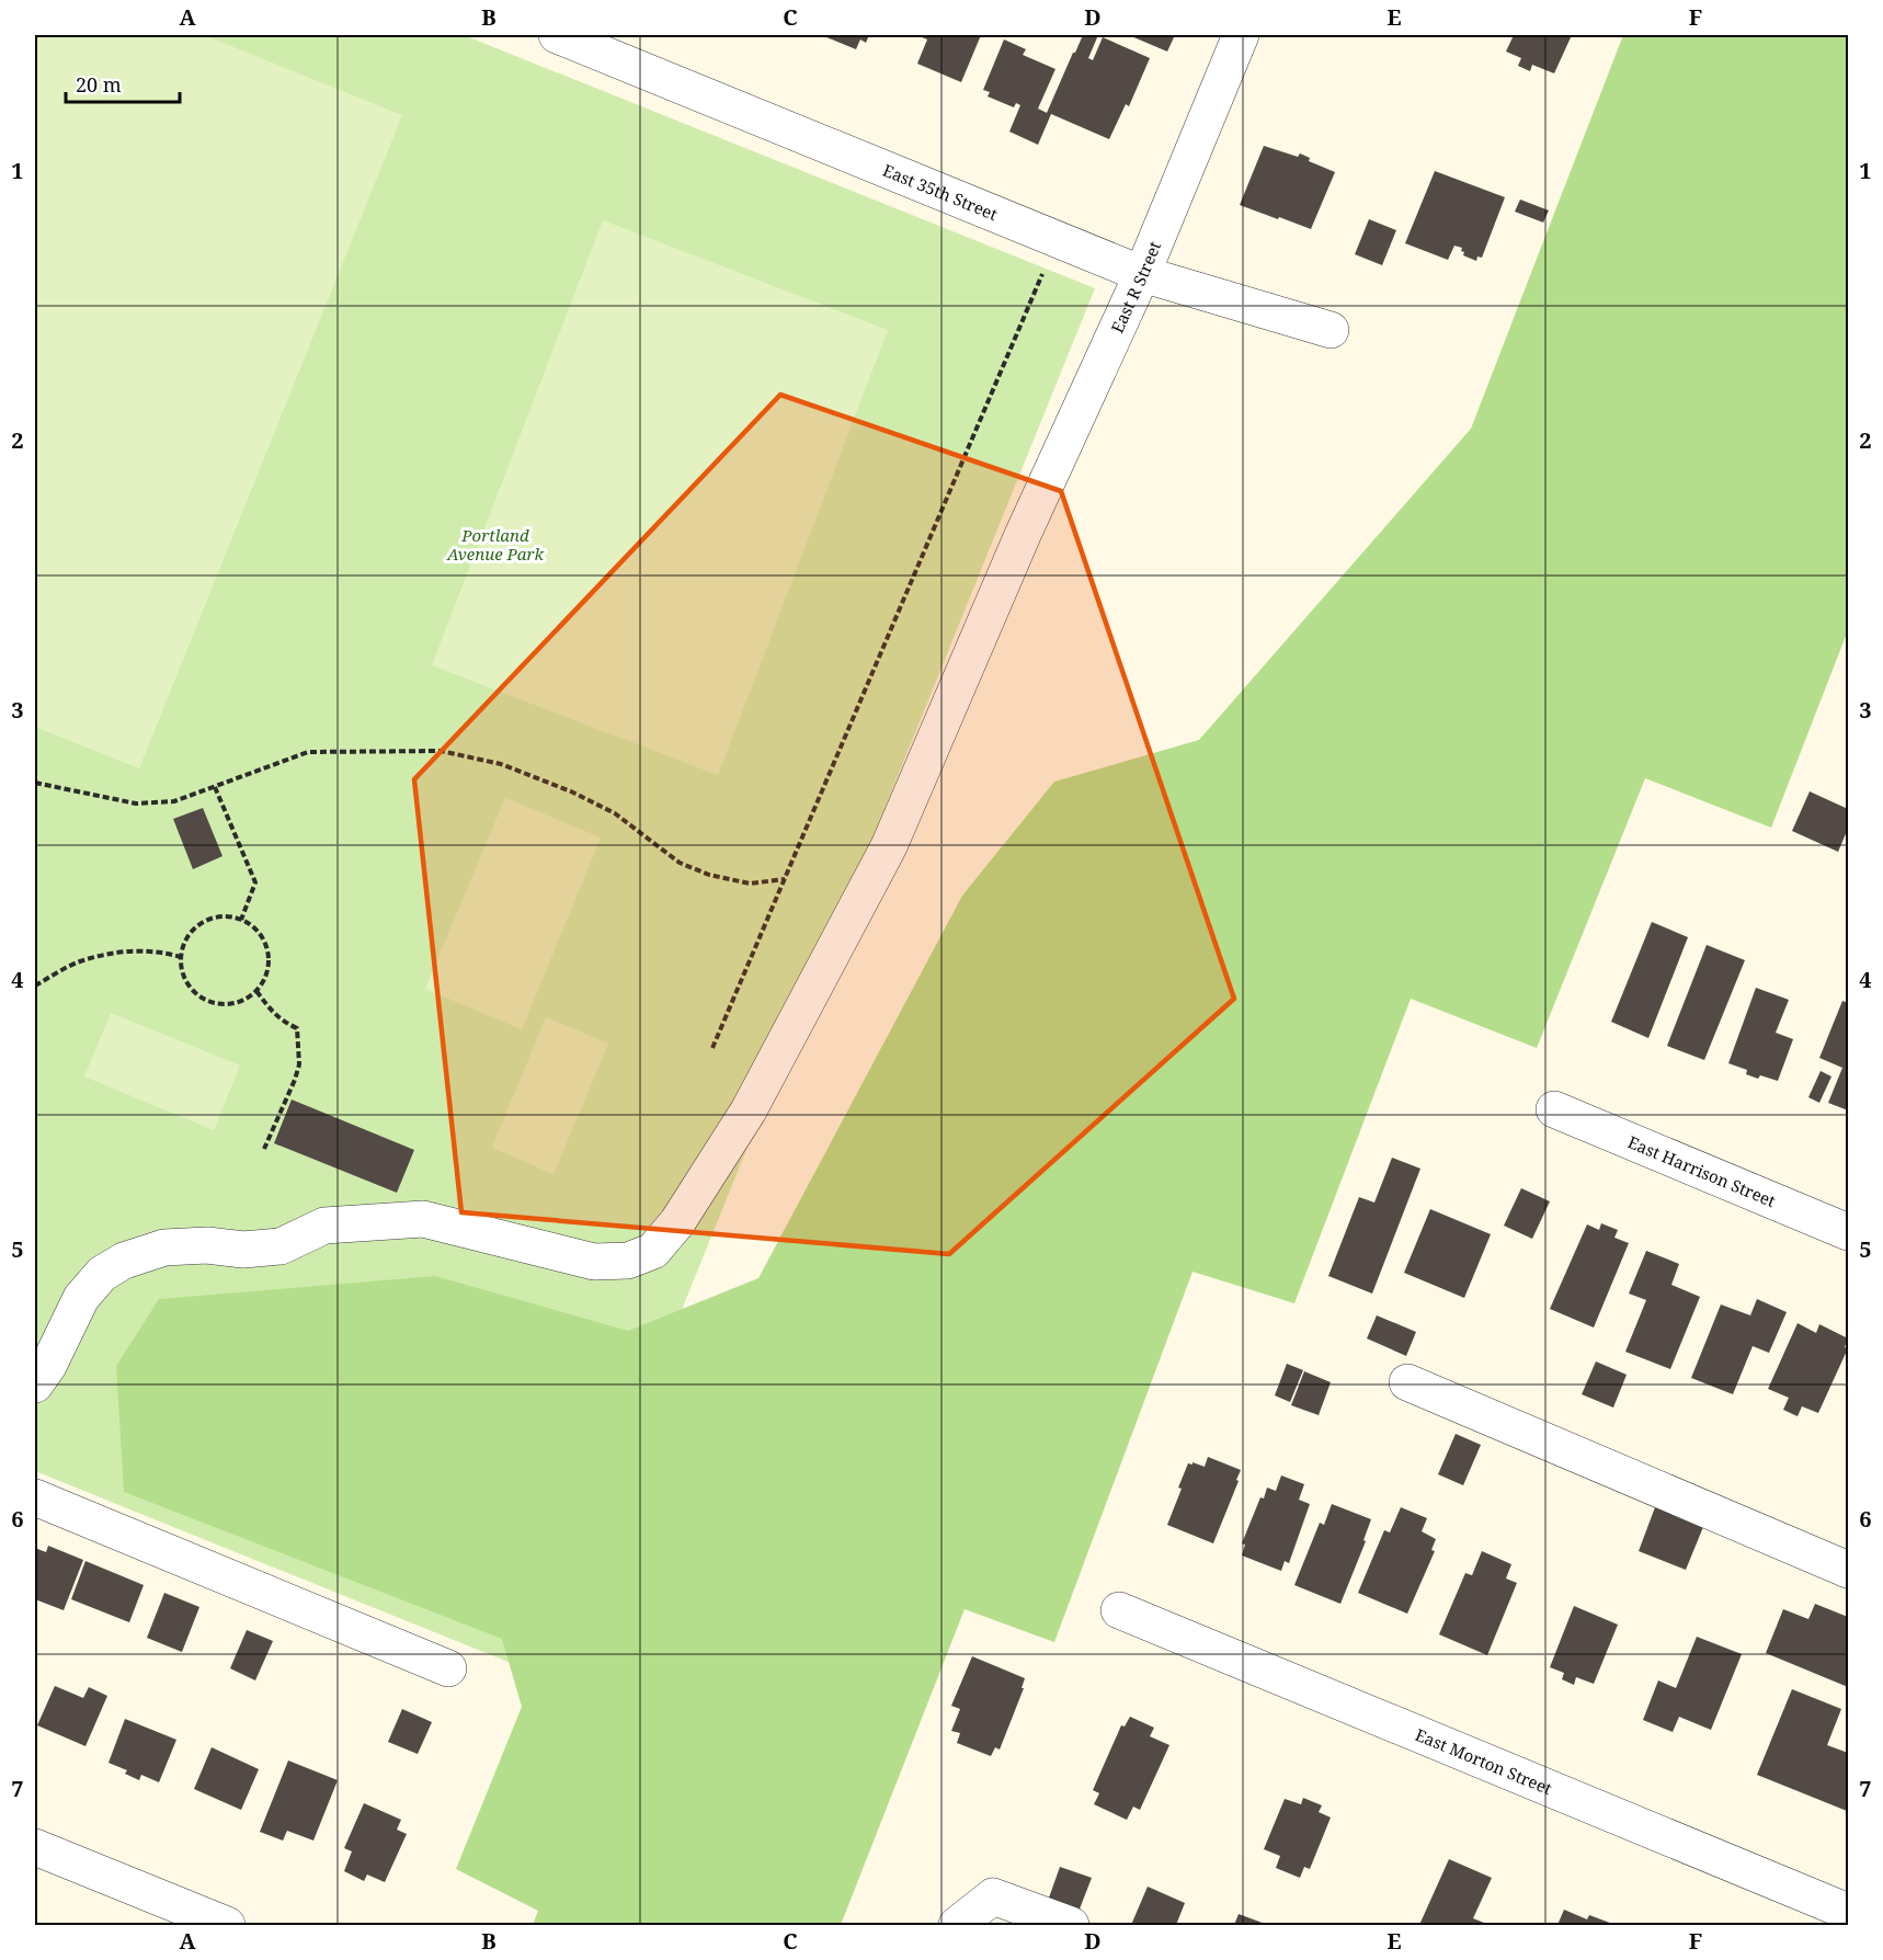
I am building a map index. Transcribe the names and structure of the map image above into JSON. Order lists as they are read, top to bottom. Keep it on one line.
{"streets":{"street":["East 35th Street","East R Street","East Harrison Street","East Morton Street"]},"crossings":[["East 35th Street","East R Street"]],"parks":["Portland Avenue Park"],"scale_bar":"20 m","grid":{"columns":["A","B","C","D","E","F"],"rows":["1","2","3","4","5","6","7"]}}
